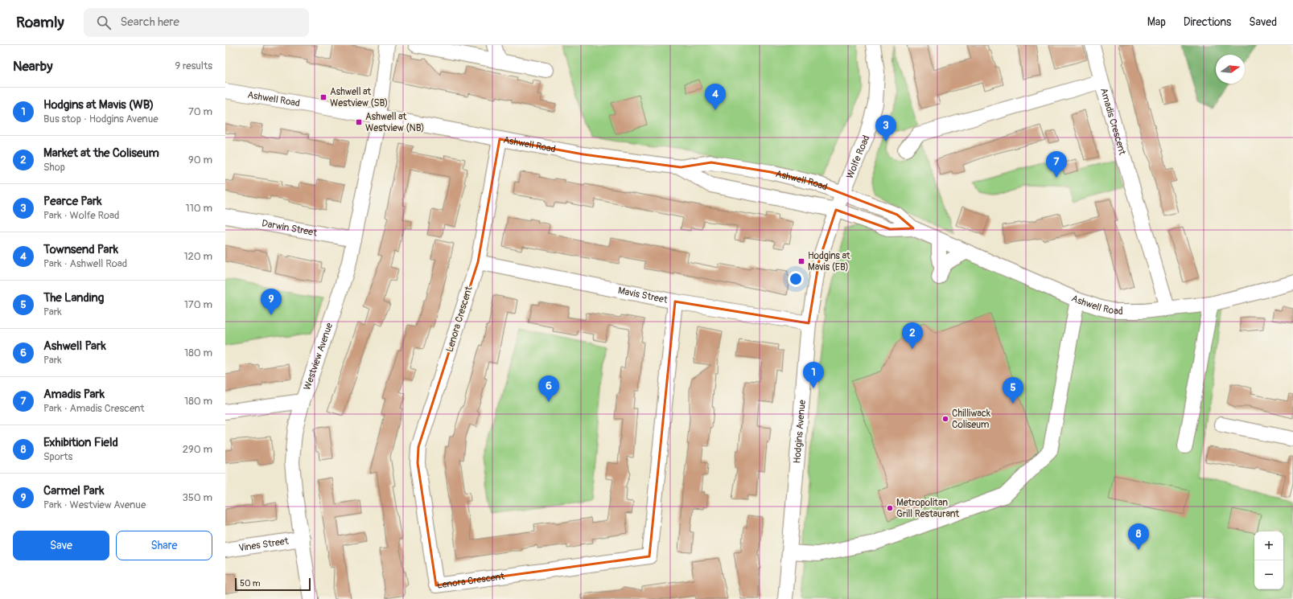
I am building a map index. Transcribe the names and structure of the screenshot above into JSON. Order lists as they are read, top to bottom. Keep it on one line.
{"streets":{"street":["Ashwell Road","Amadis Crescent","Wolfe Road","Darwin Street","Mavis Street","Lenora Crescent","Westview Avenue","Hodgins Avenue","Vines Street"]},"crossings":[["Ashwell Road","Amadis Crescent"],["Ashwell Road","Wolfe Road"],["Ashwell Road","Lenora Crescent"],["Ashwell Road","Westview Avenue"],["Ashwell Road","Hodgins Avenue"],["Wolfe Road","Hodgins Avenue"],["Darwin Street","Westview Avenue"],["Mavis Street","Lenora Crescent"],["Mavis Street","Hodgins Avenue"],["Westview Avenue","Vines Street"]],"places":{"transit":["Ashwell at Westview (SB)","Ashwell at Westview (NB)","Hodgins at Mavis (EB)"],"other":["Chilliwack Coliseum","Metropolitan Grill Restaurant"]},"scale_bar":"50 m","north":"right","page":{"header":"Roamly","search":"Search here","nav":["Map","Directions","Saved"],"heading":["Nearby","9 results"],"pins":["4","3","7","9","2","1","6","5","8"],"list":[{"mark":"1","name":"Hodgins at Mavis (WB)","note":"Bus stop · Hodgins Avenue","value":"70 m"},{"mark":"2","name":"Market at the Coliseum","note":"Shop","value":"90 m"},{"mark":"3","name":"Pearce Park","note":"Park · Wolfe Road","value":"110 m"},{"mark":"4","name":"Townsend Park","note":"Park · Ashwell Road","value":"120 m"},{"mark":"5","name":"The Landing","note":"Park","value":"170 m"},{"mark":"6","name":"Ashwell Park","note":"Park","value":"180 m"},{"mark":"7","name":"Amadis Park","note":"Park · Amadis Crescent","value":"180 m"},{"mark":"8","name":"Exhibition Field","note":"Sports","value":"290 m"},{"mark":"9","name":"Carmel Park","note":"Park · Westview Avenue","value":"350 m"}],"buttons":["Save","Share"],"map_buttons":["+","−"],"scale":"50 m"}}
